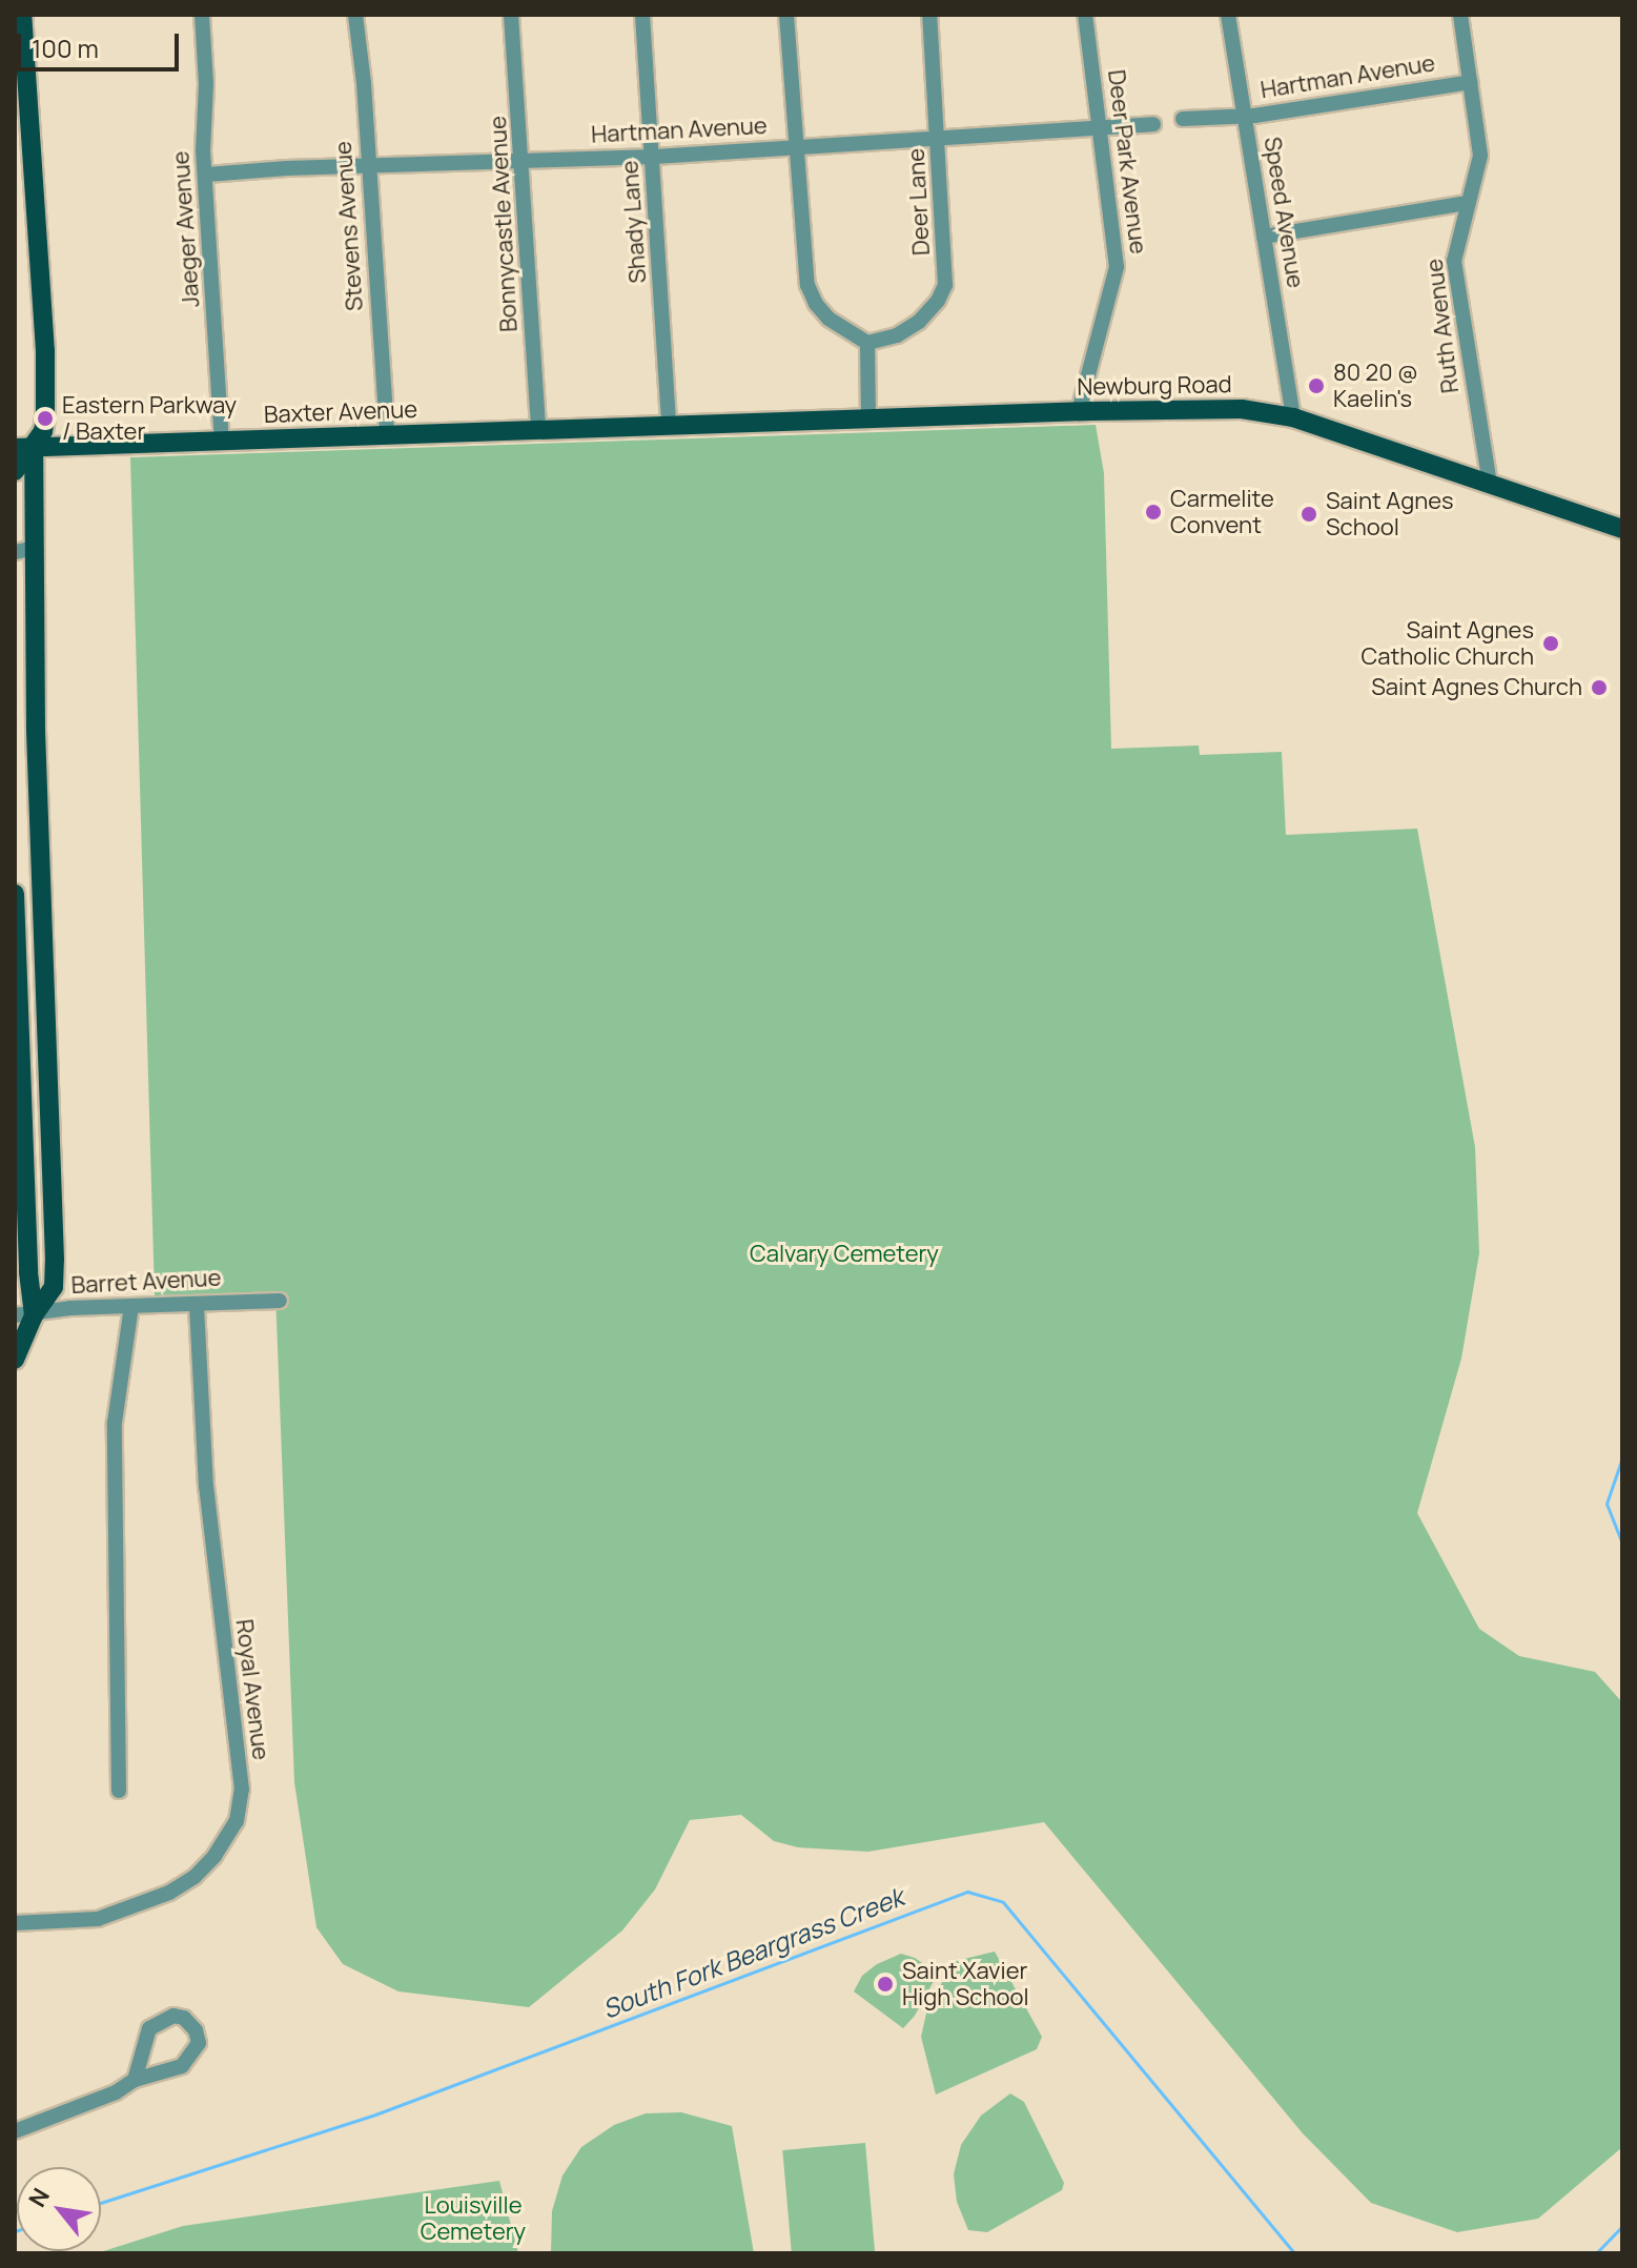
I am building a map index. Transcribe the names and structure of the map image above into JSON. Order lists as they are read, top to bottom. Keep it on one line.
{"streets":{"main road":["Newburg Road","Baxter Avenue"],"street":["Hartman Avenue","Deer Park Avenue","Deer Lane","Speed Avenue","Shady Lane","Bonnycastle Avenue","Stevens Avenue","Jaeger Avenue","Ruth Avenue","Barret Avenue","Royal Avenue"]},"crossings":[["Hartman Avenue","Deer Park Avenue"],["Hartman Avenue","Deer Lane"],["Hartman Avenue","Speed Avenue"],["Hartman Avenue","Shady Lane"],["Hartman Avenue","Bonnycastle Avenue"],["Hartman Avenue","Stevens Avenue"],["Hartman Avenue","Jaeger Avenue"],["Hartman Avenue","Ruth Avenue"],["Deer Park Avenue","Newburg Road"],["Speed Avenue","Newburg Road"],["Shady Lane","Newburg Road"],["Shady Lane","Baxter Avenue"],["Bonnycastle Avenue","Baxter Avenue"],["Stevens Avenue","Baxter Avenue"],["Jaeger Avenue","Baxter Avenue"],["Ruth Avenue","Newburg Road"],["Newburg Road","Baxter Avenue"],["Barret Avenue","Royal Avenue"]],"water":["South Fork Beargrass Creek"],"parks":["Calvary Cemetery","Louisville Cemetery"],"places":["80 20 @ Kaelin's","Eastern Parkway / Baxter","Carmelite Convent","Saint Agnes School","Saint Agnes Catholic Church","Saint Agnes Church","Saint Xavier High School"],"scale_bar":"100 m","north":"top left"}
